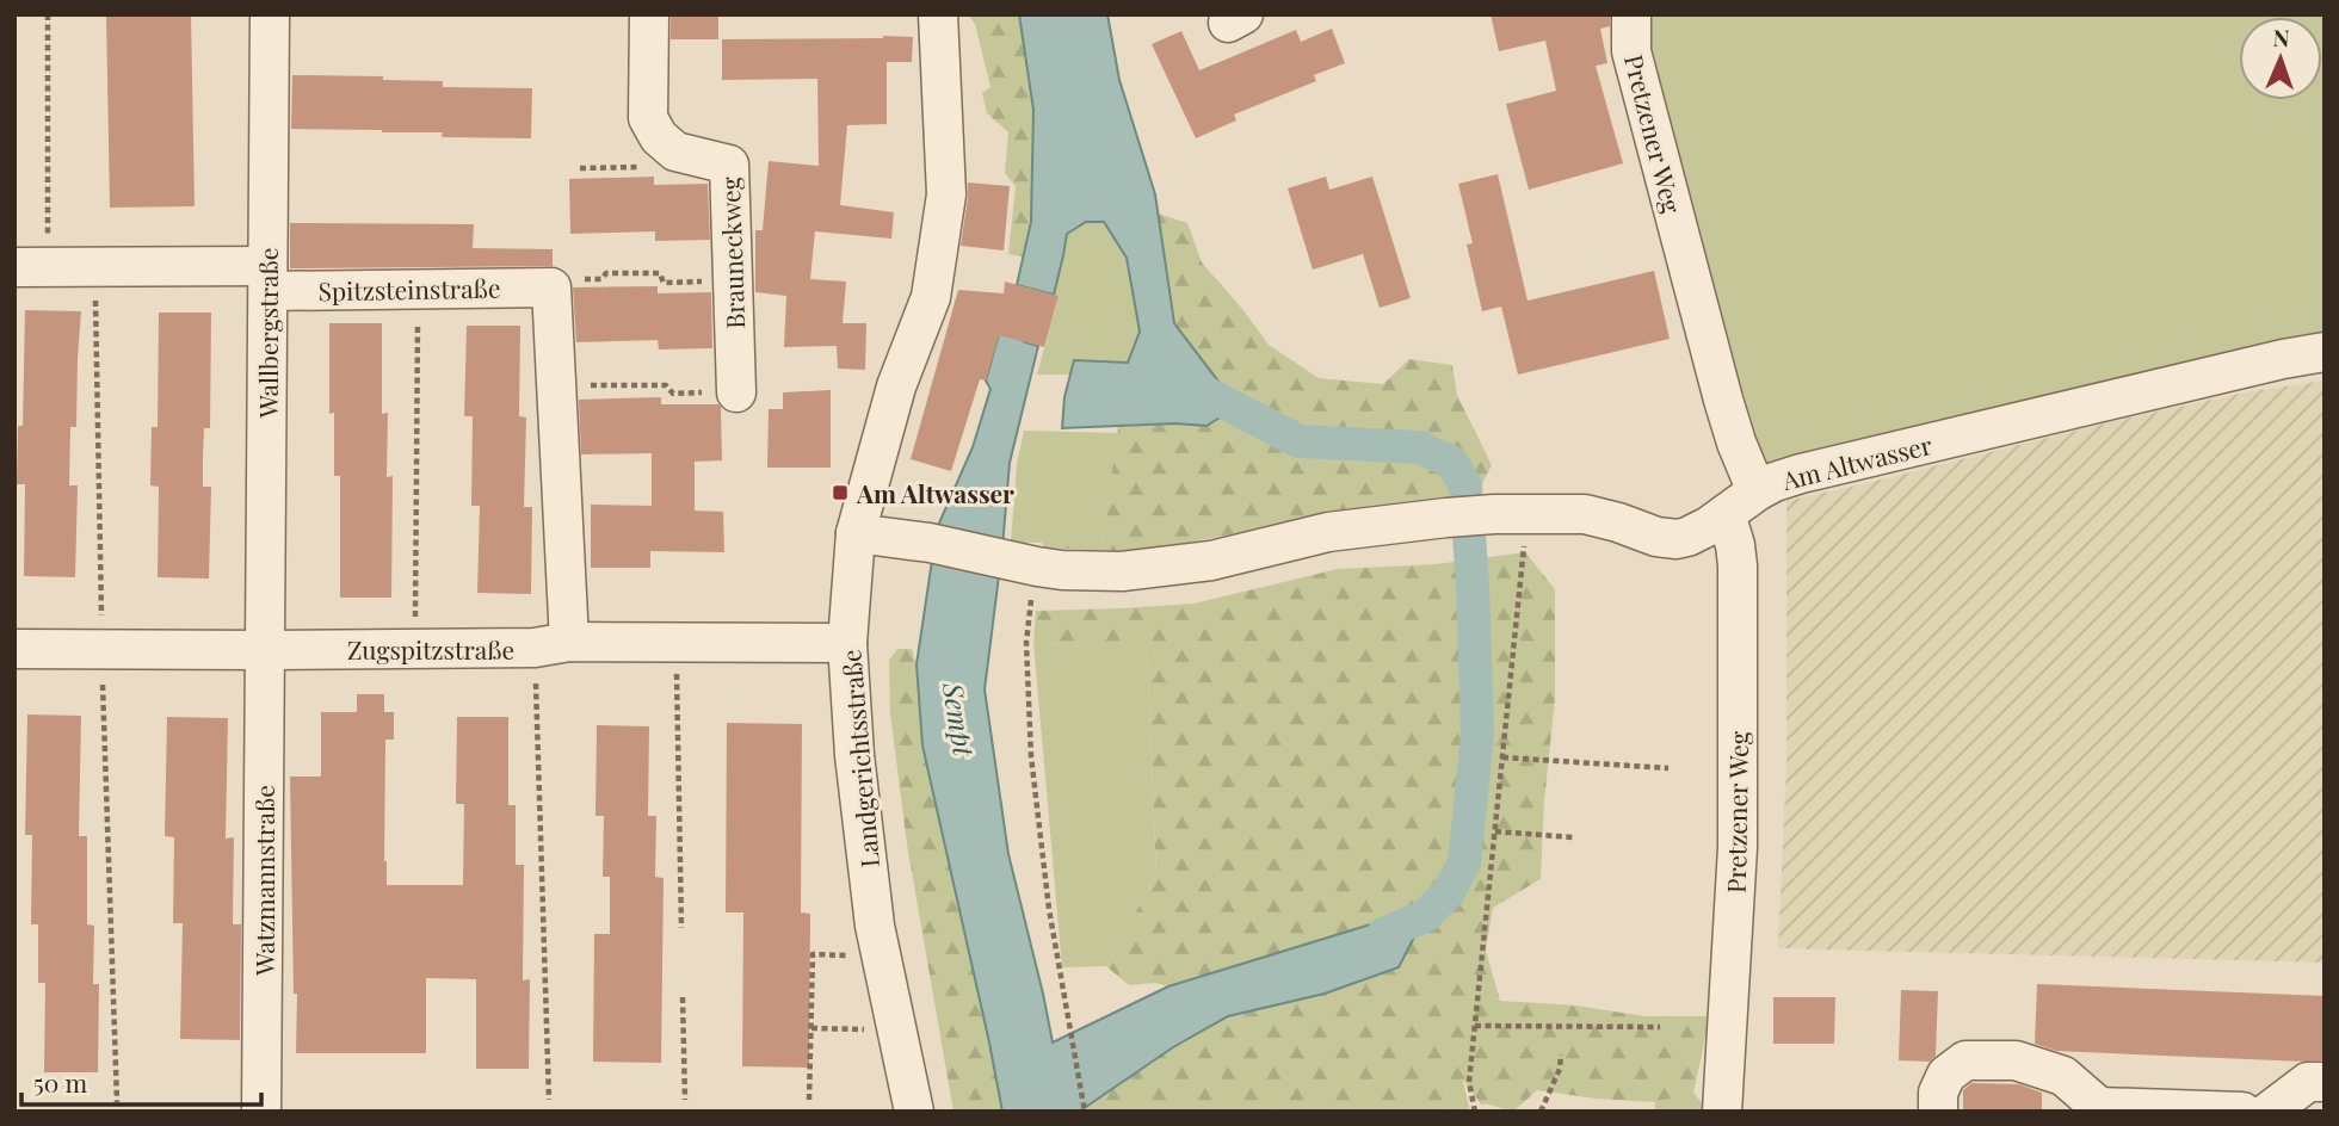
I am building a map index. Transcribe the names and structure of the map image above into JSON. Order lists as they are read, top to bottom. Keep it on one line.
{"streets":{"street":["Pretzener Weg","Brauneckweg","Spitzsteinstraße","Wallbergstraße","Am Altwasser","Zugspitzstraße","Landgerichtsstraße","Watzmannstraße"]},"crossings":[["Pretzener Weg","Am Altwasser"],["Spitzsteinstraße","Wallbergstraße"],["Wallbergstraße","Zugspitzstraße"],["Wallbergstraße","Watzmannstraße"],["Am Altwasser","Landgerichtsstraße"],["Zugspitzstraße","Landgerichtsstraße"],["Zugspitzstraße","Watzmannstraße"]],"water":["Sempt"],"places":{"transit":["Am Altwasser"]},"scale_bar":"50 m","north":"top"}
